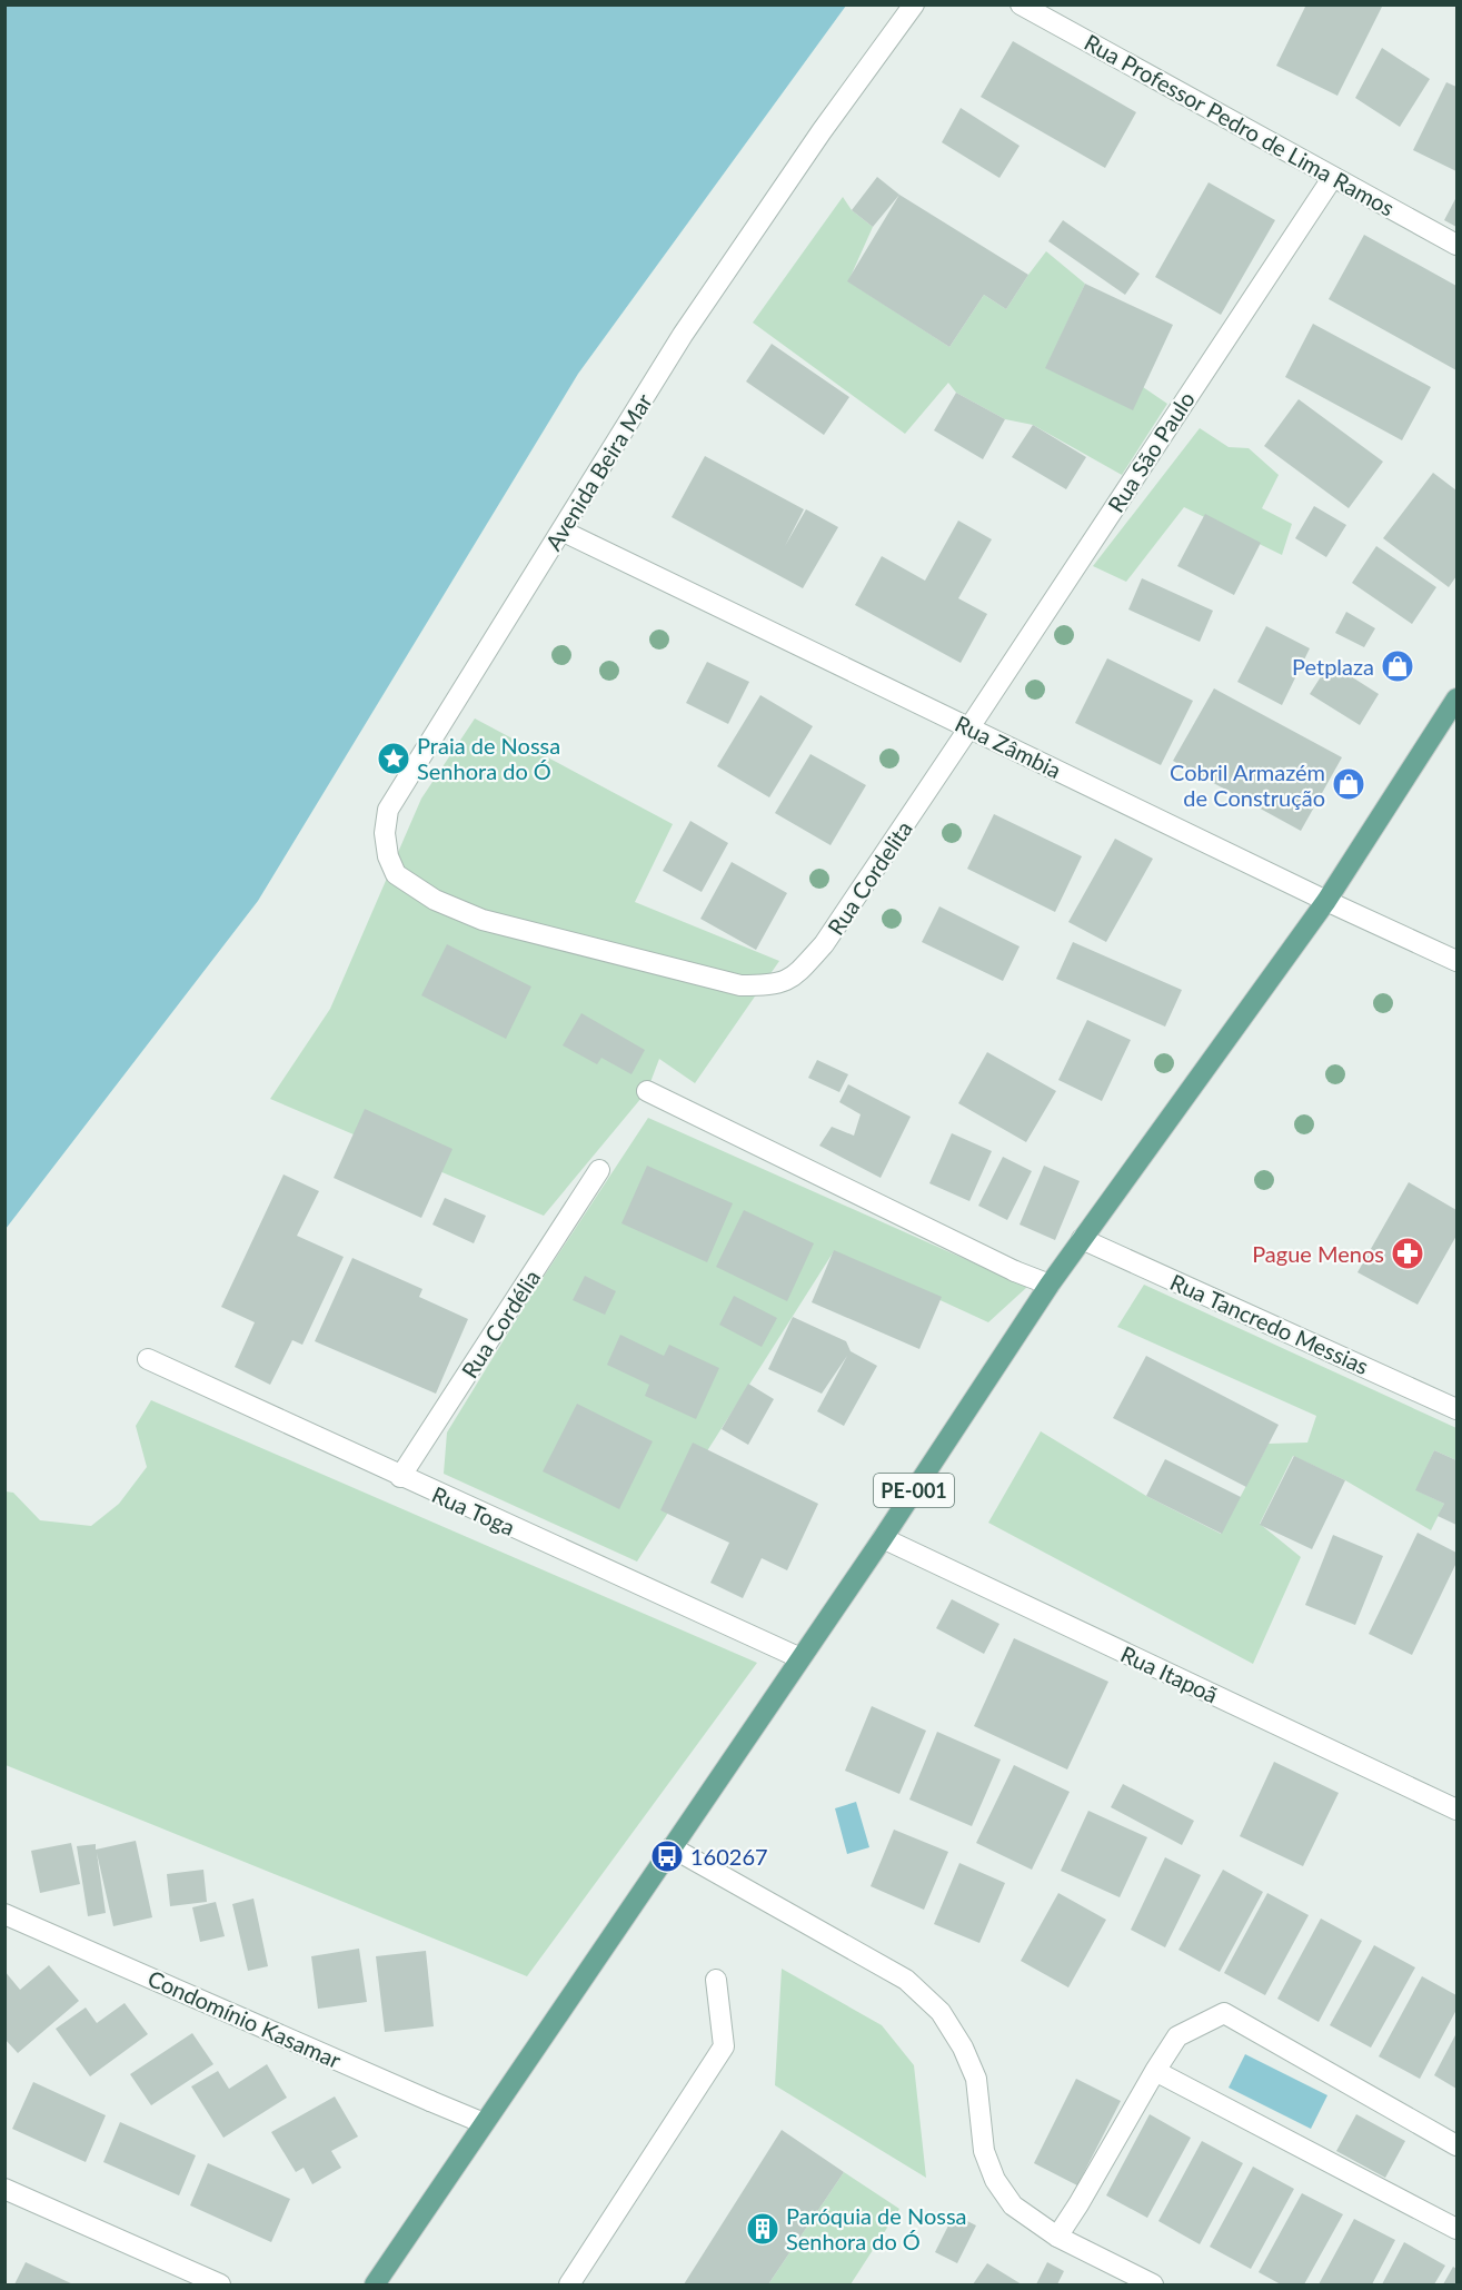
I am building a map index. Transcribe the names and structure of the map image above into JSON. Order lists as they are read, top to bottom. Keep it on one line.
{"streets":{"main road":["PE-001"],"street":["Rua Professor Pedro de Lima Ramos","Rua São Paulo","Avenida Beira Mar","Rua Zâmbia","Rua Cordelita","Rua Cordélia","Rua Tancredo Messias","Rua Toga","Rua Itapoã","Condomínio Kasamar"]},"crossings":[["Rua Professor Pedro de Lima Ramos","Rua São Paulo"],["Rua São Paulo","Rua Zâmbia"],["Rua São Paulo","Rua Cordelita"],["Avenida Beira Mar","Rua Zâmbia"],["Avenida Beira Mar","Rua Cordelita"],["Rua Zâmbia","Rua Cordelita"],["Rua Zâmbia","PE-001"],["Rua Cordélia","Rua Toga"],["Rua Tancredo Messias","PE-001"],["PE-001","Rua Toga"],["PE-001","Rua Itapoã"],["PE-001","Condomínio Kasamar"]],"places":{"shop":["Petplaza","Cobril Armazém de Construção"],"place":["Praia de Nossa Senhora do Ó"],"pharmacy":["Pague Menos"],"bus stop":["160267"],"building":["Paróquia de Nossa Senhora do Ó"]}}
